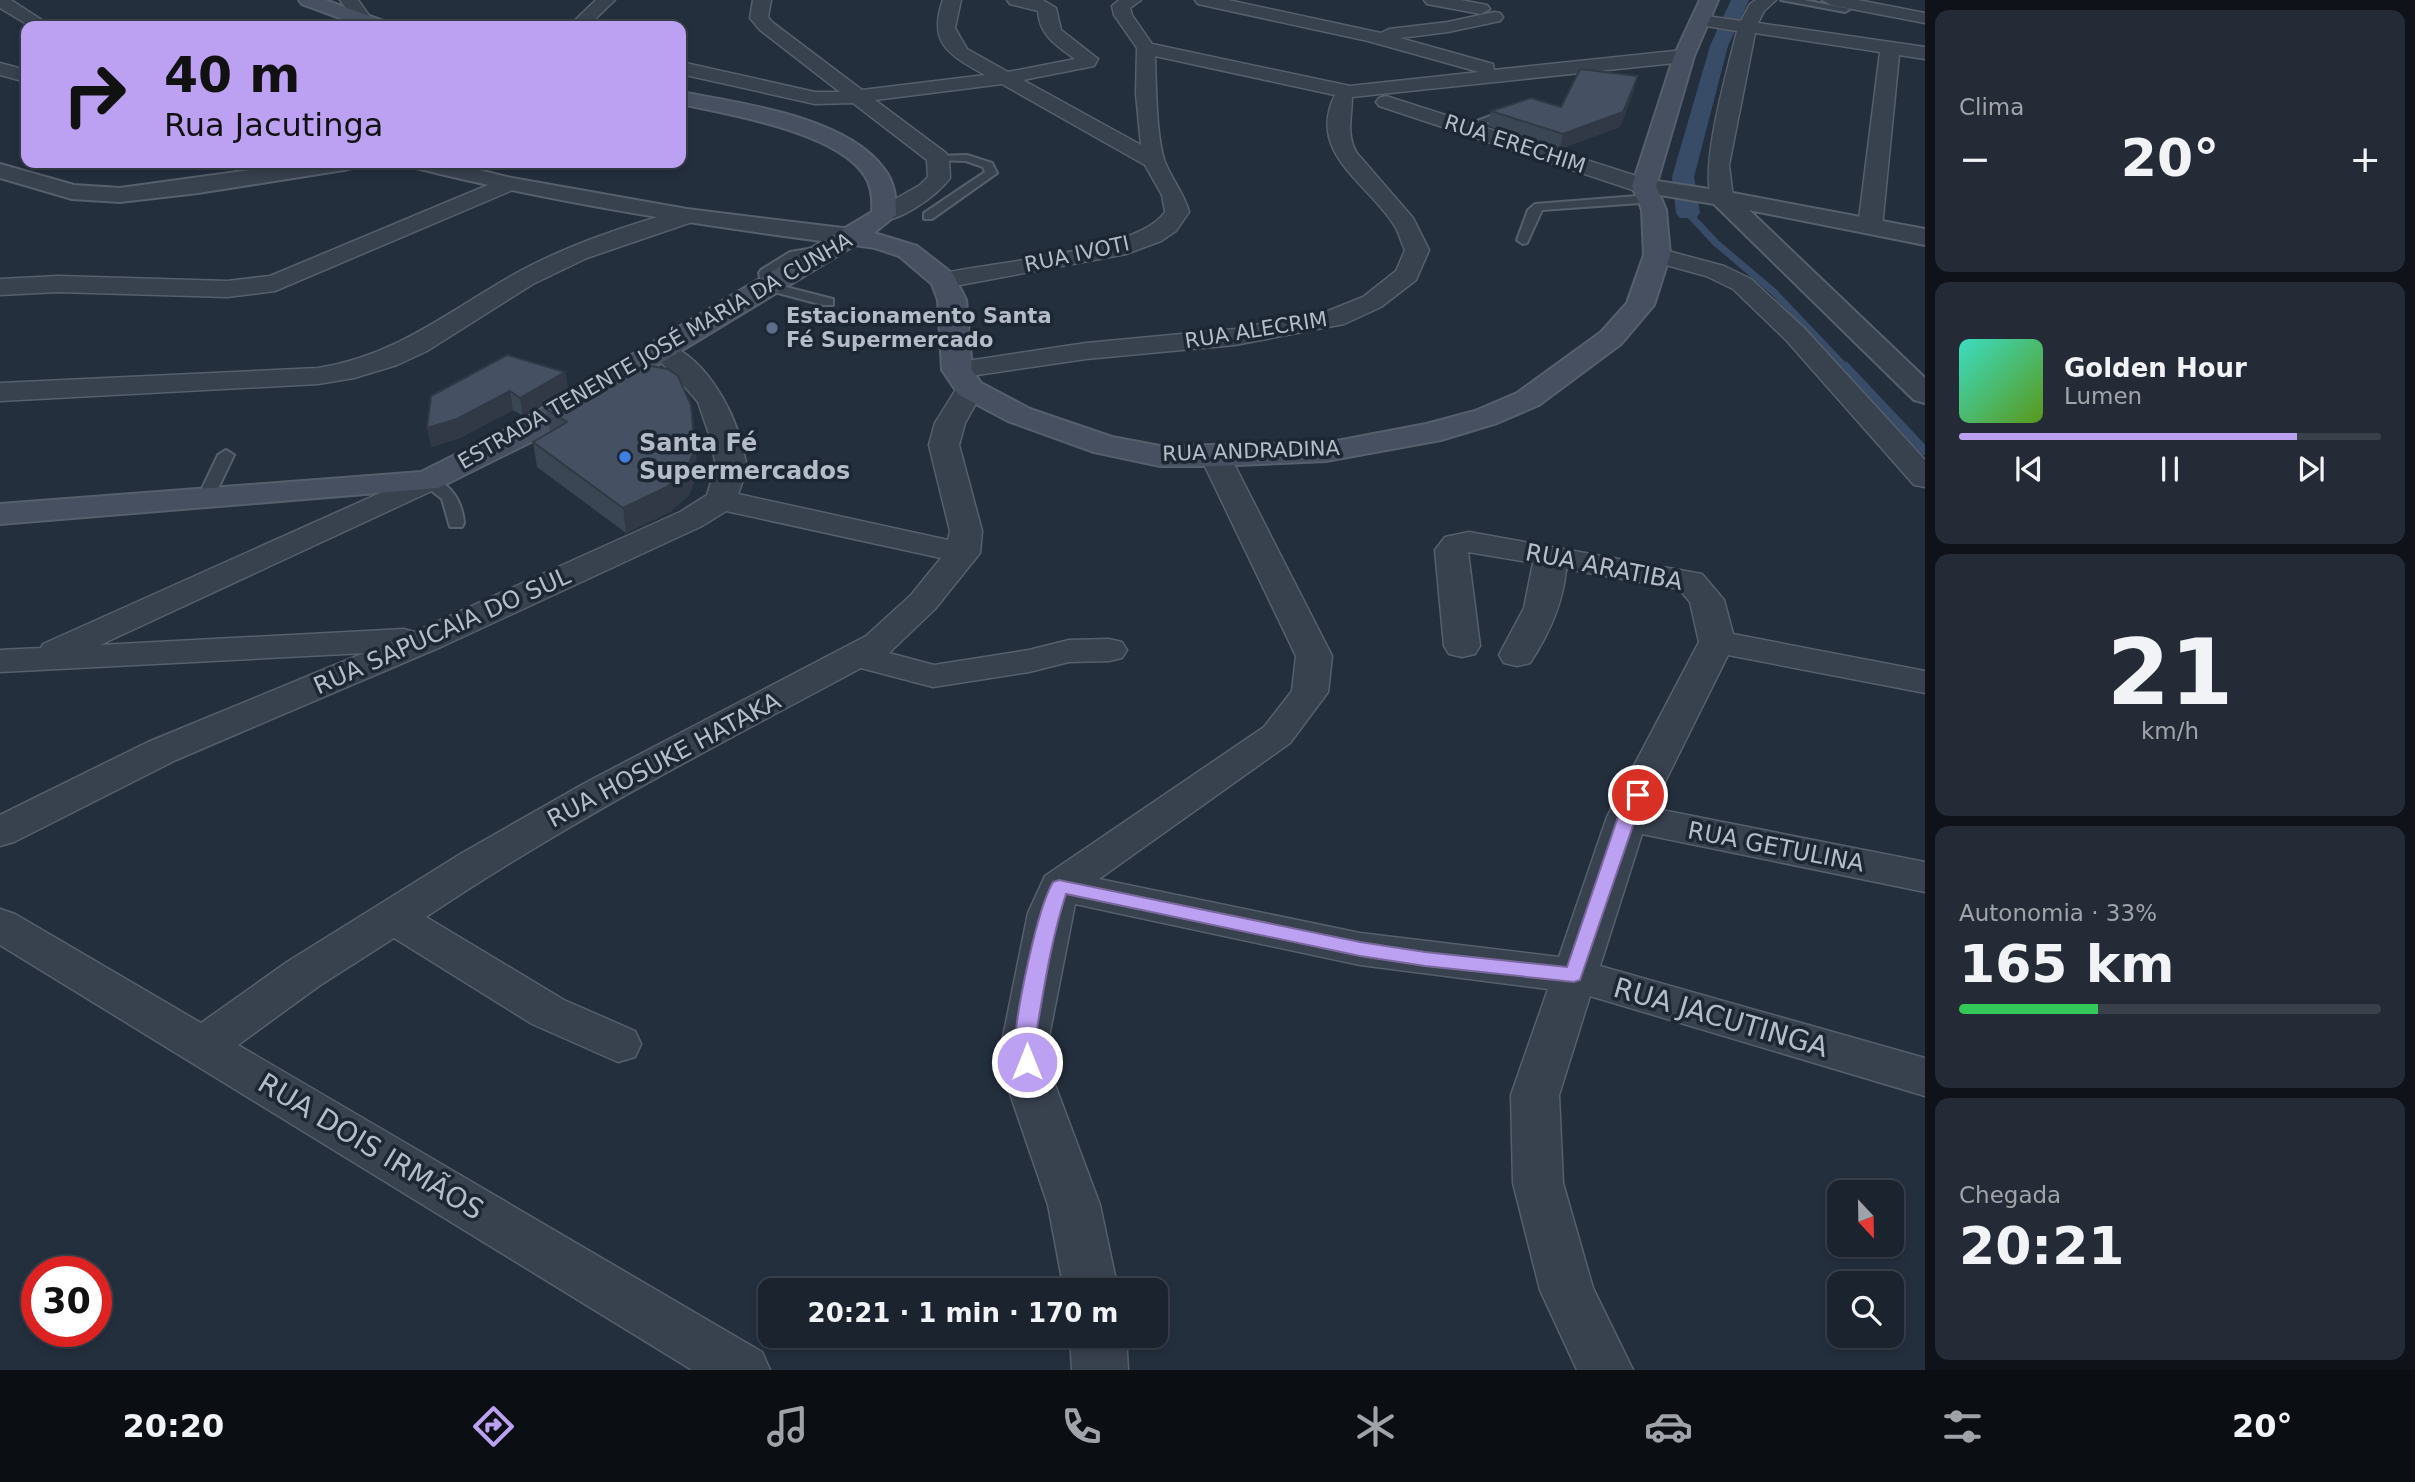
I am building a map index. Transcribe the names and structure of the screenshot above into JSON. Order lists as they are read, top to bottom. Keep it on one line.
{"streets":{"main road":["ESTRADA TENENTE JOSÉ MARIA DA CUNHA","RUA ANDRADINA"],"street":["RUA ERECHIM","RUA IVOTI","RUA ALECRIM","RUA ARATIBA","RUA SAPUCAIA DO SUL","RUA HOSUKE HATAKA","RUA GETULINA","RUA JACUTINGA","RUA DOIS IRMÃOS"]},"crossings":[["RUA ERECHIM","RUA ALECRIM"],["RUA ERECHIM","RUA ANDRADINA"],["RUA ALECRIM","RUA ANDRADINA"],["RUA HOSUKE HATAKA","RUA DOIS IRMÃOS"]],"places":["Estacionamento Santa Fé Supermercado","Santa Fé Supermercados"],"north":"bottom","page":{"tile":["Clima",["21","km/h"],["Autonomia · 33%","165 km"],["Chegada","20:21"]],"turn":["40 m","Rua Jacutinga"],"heat":["−","20°","+"],"song":["Golden Hour","Lumen"],"limit":"30","trip":"20:21 · 1 min · 170 m","tabs":["20:20","20°"]}}
